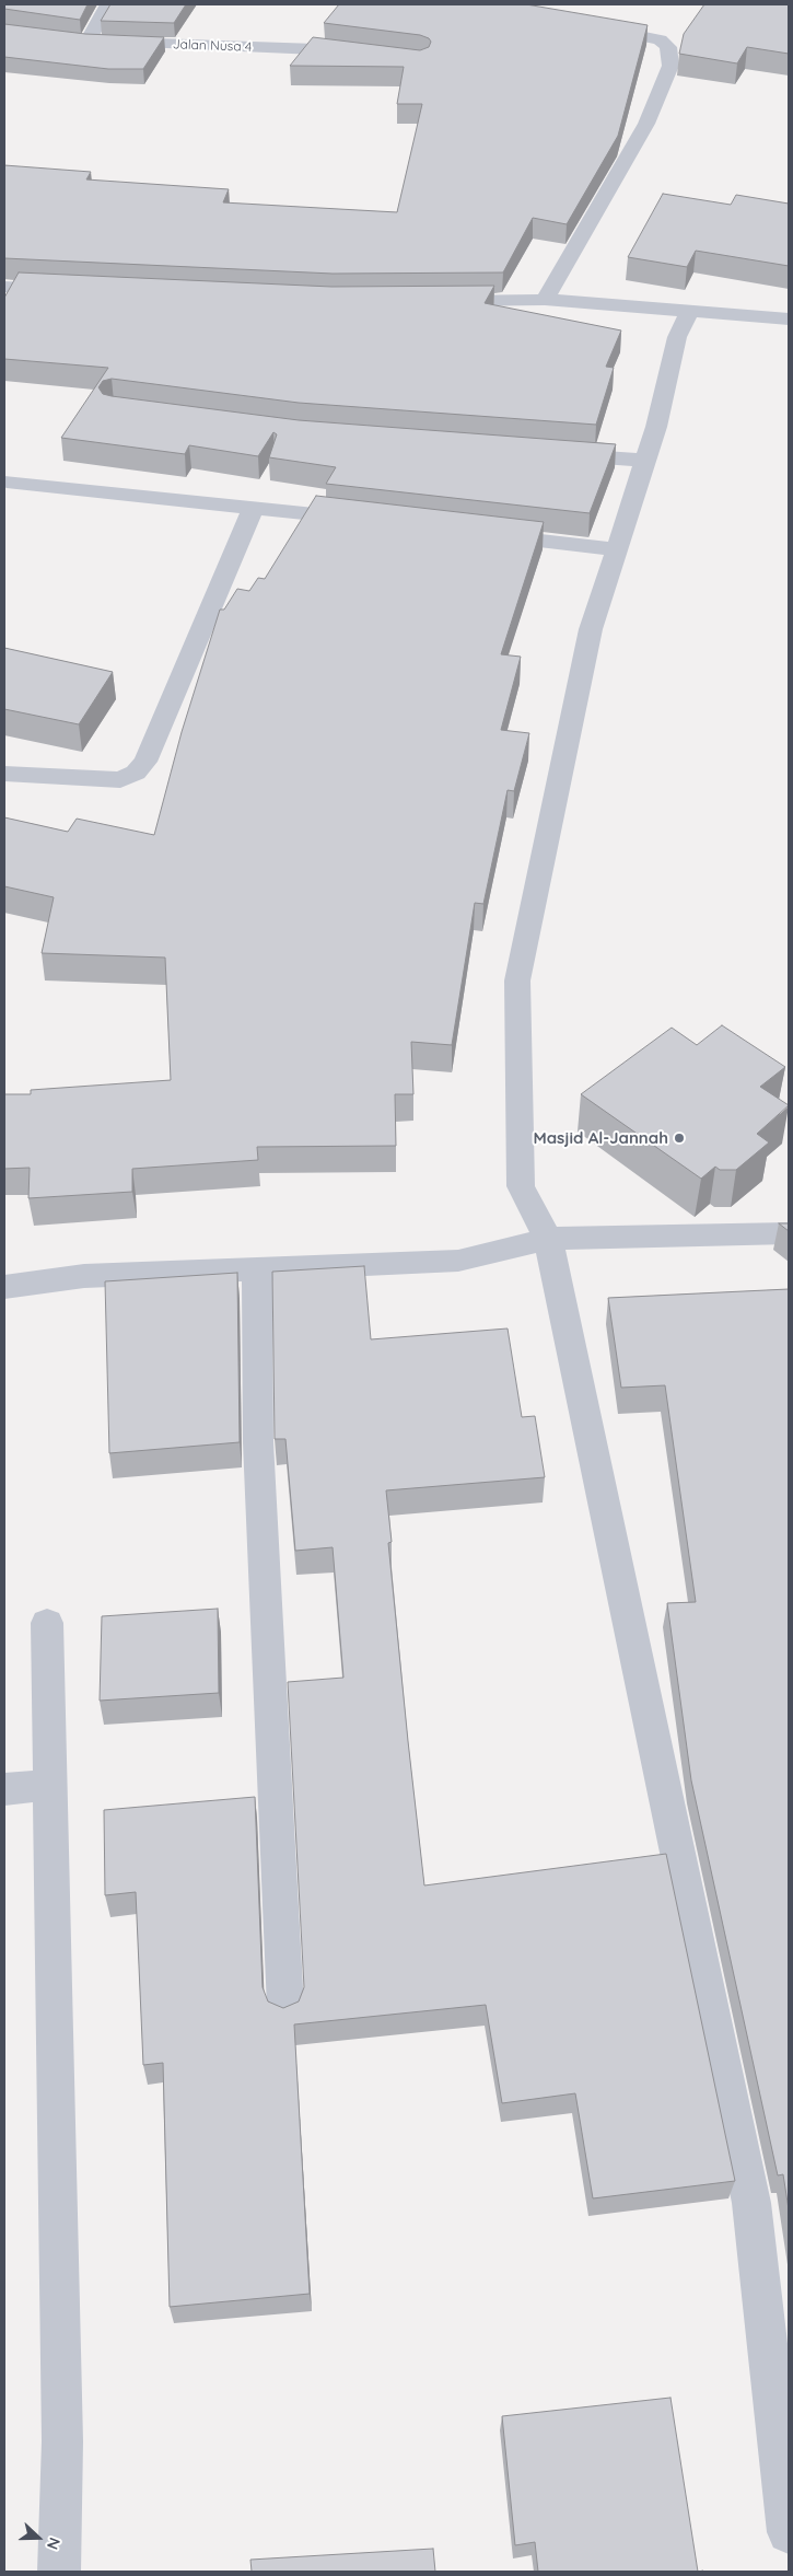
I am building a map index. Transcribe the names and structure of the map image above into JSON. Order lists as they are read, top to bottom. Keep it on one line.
{"streets":{"street":["Jalan Nusa 4"]},"places":["Masjid Al-Jannah"],"north":"right"}
